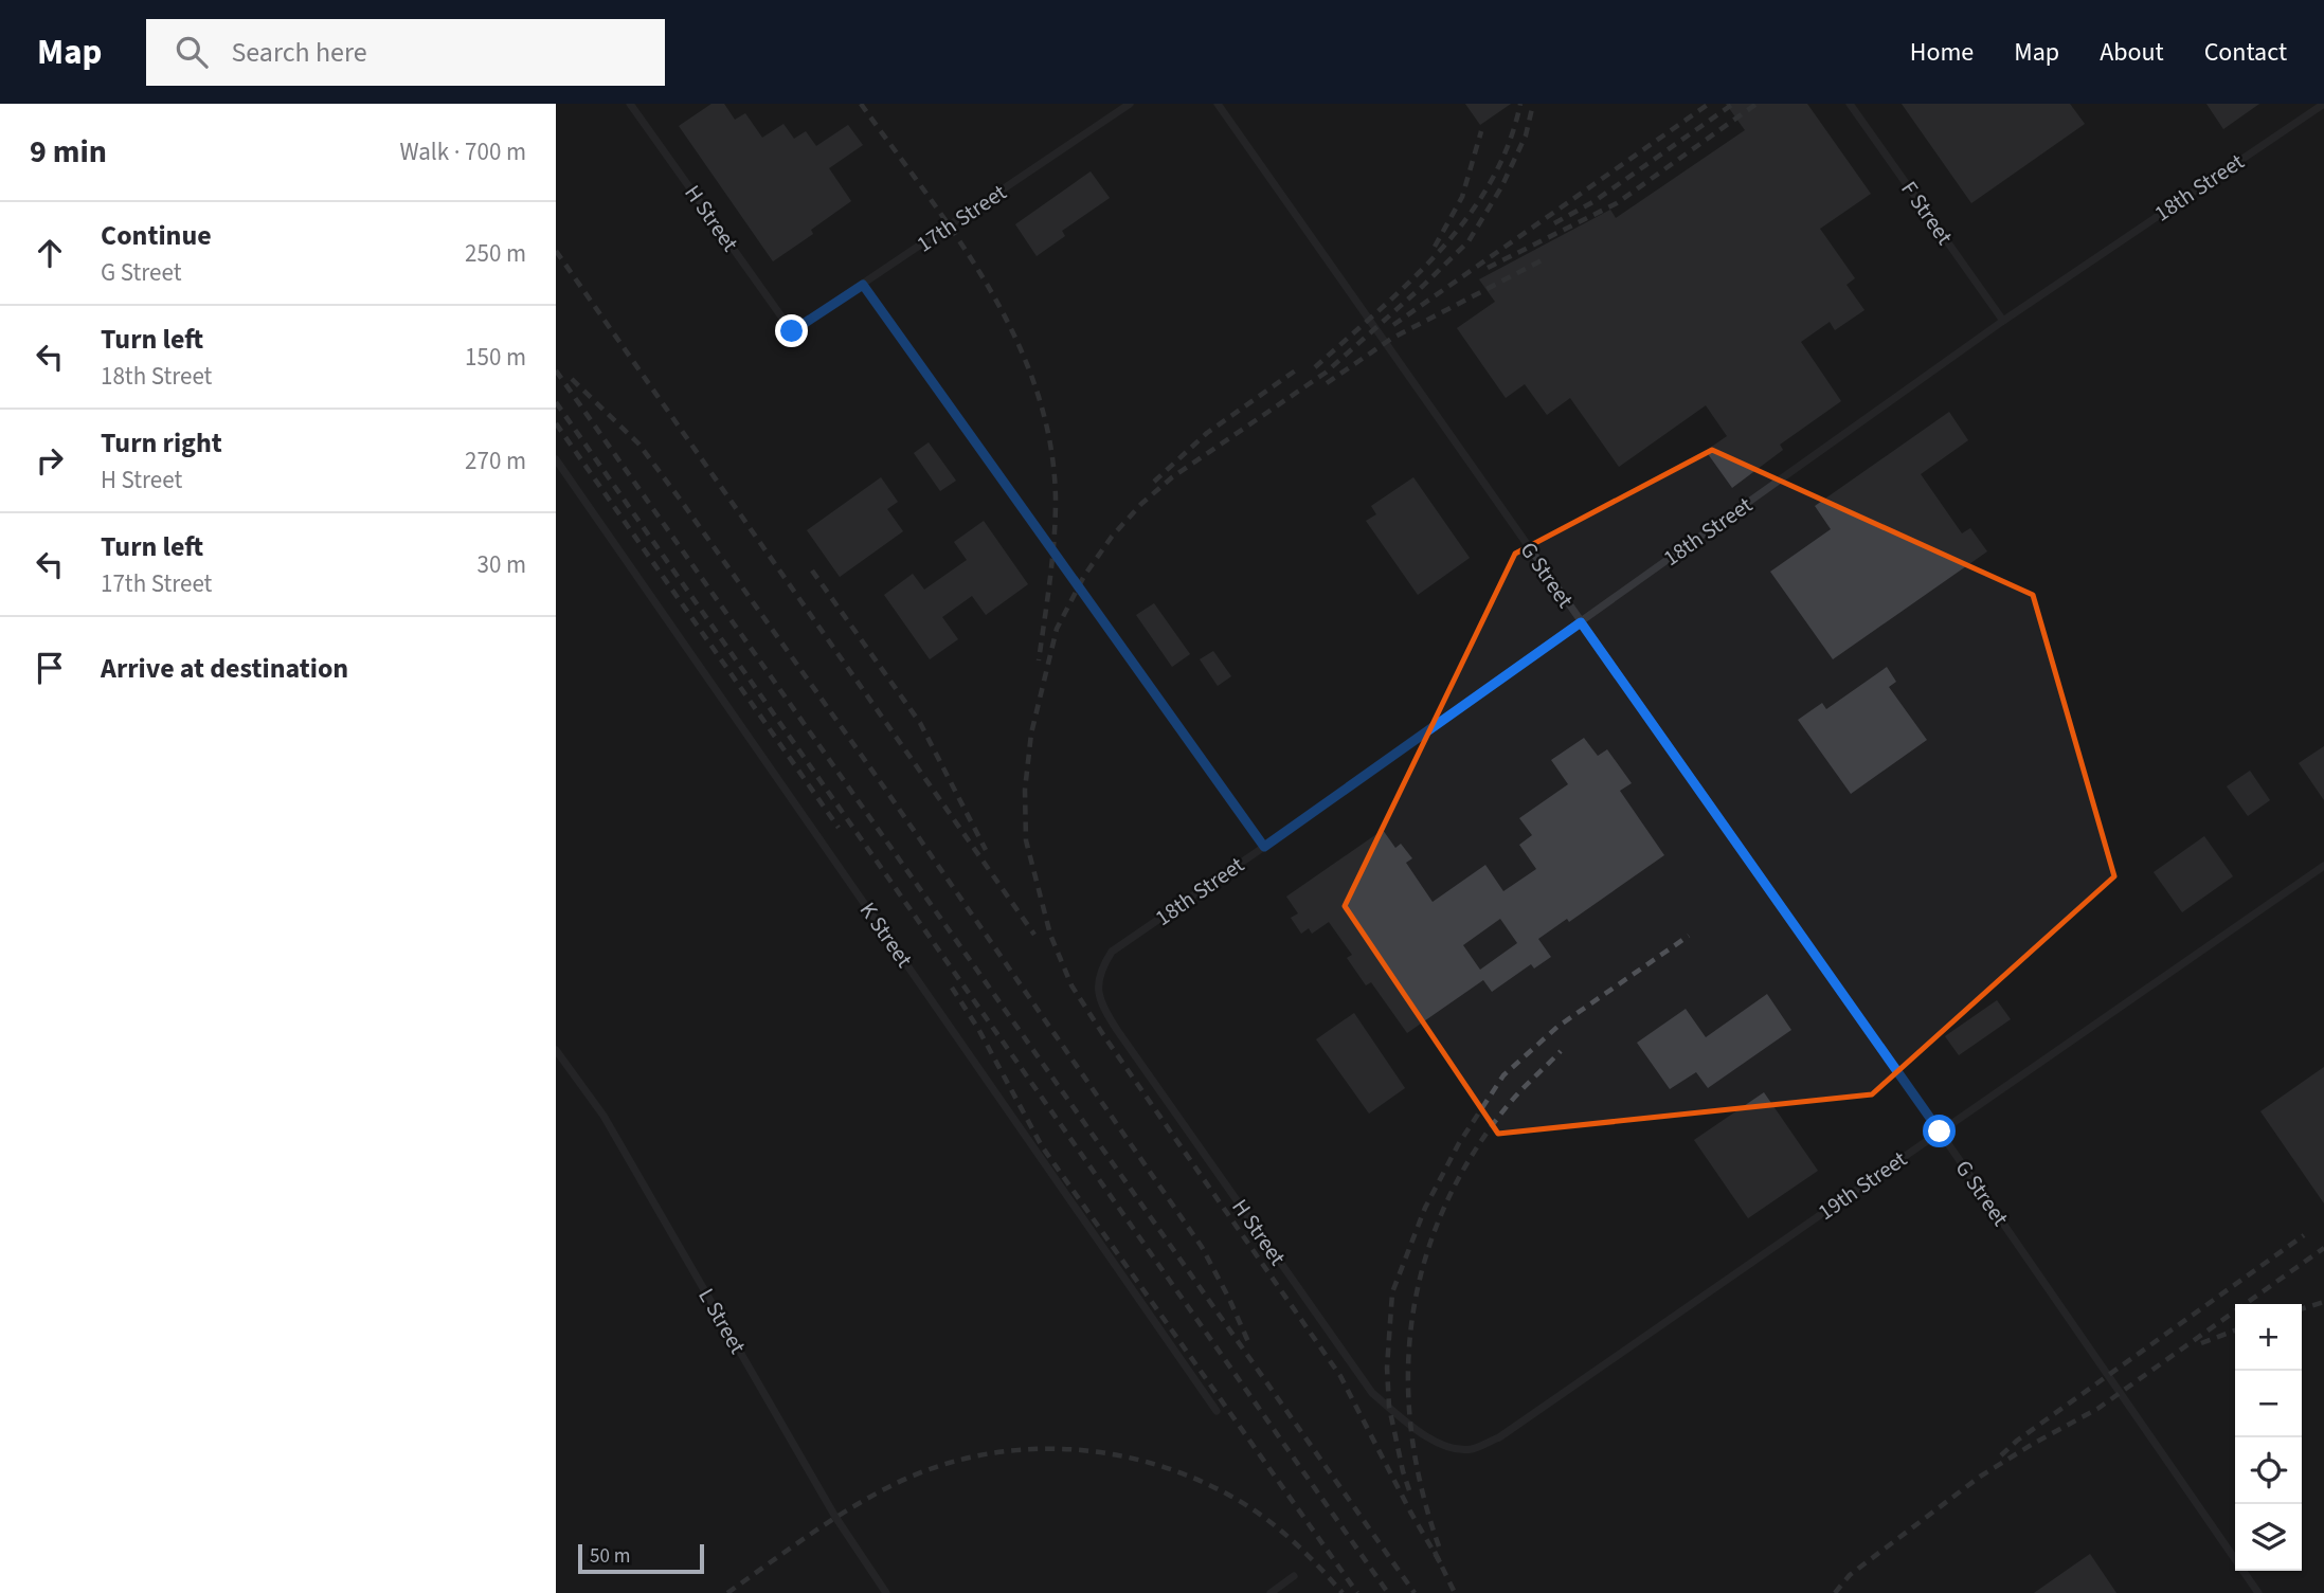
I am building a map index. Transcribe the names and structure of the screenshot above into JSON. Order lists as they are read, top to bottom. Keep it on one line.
{"streets":{"lane":["18th Street","F Street","H Street","17th Street","G Street","K Street","19th Street","L Street"]},"crossings":[["18th Street","F Street"],["18th Street","H Street"],["18th Street","G Street"],["H Street","17th Street"],["H Street","19th Street"],["G Street","19th Street"]],"scale_bar":"50 m","page":{"header":"Map","search":"Search here","nav":["Home","Map","About","Contact"],"heading":["9 min","Walk · 700 m"],"list":[["Continue","G Street","250 m"],["Turn left","18th Street","150 m"],["Turn right","H Street","270 m"],["Turn left","17th Street","30 m"],"Arrive at destination"],"map_buttons":["+","−"],"scale":"50 m"}}
